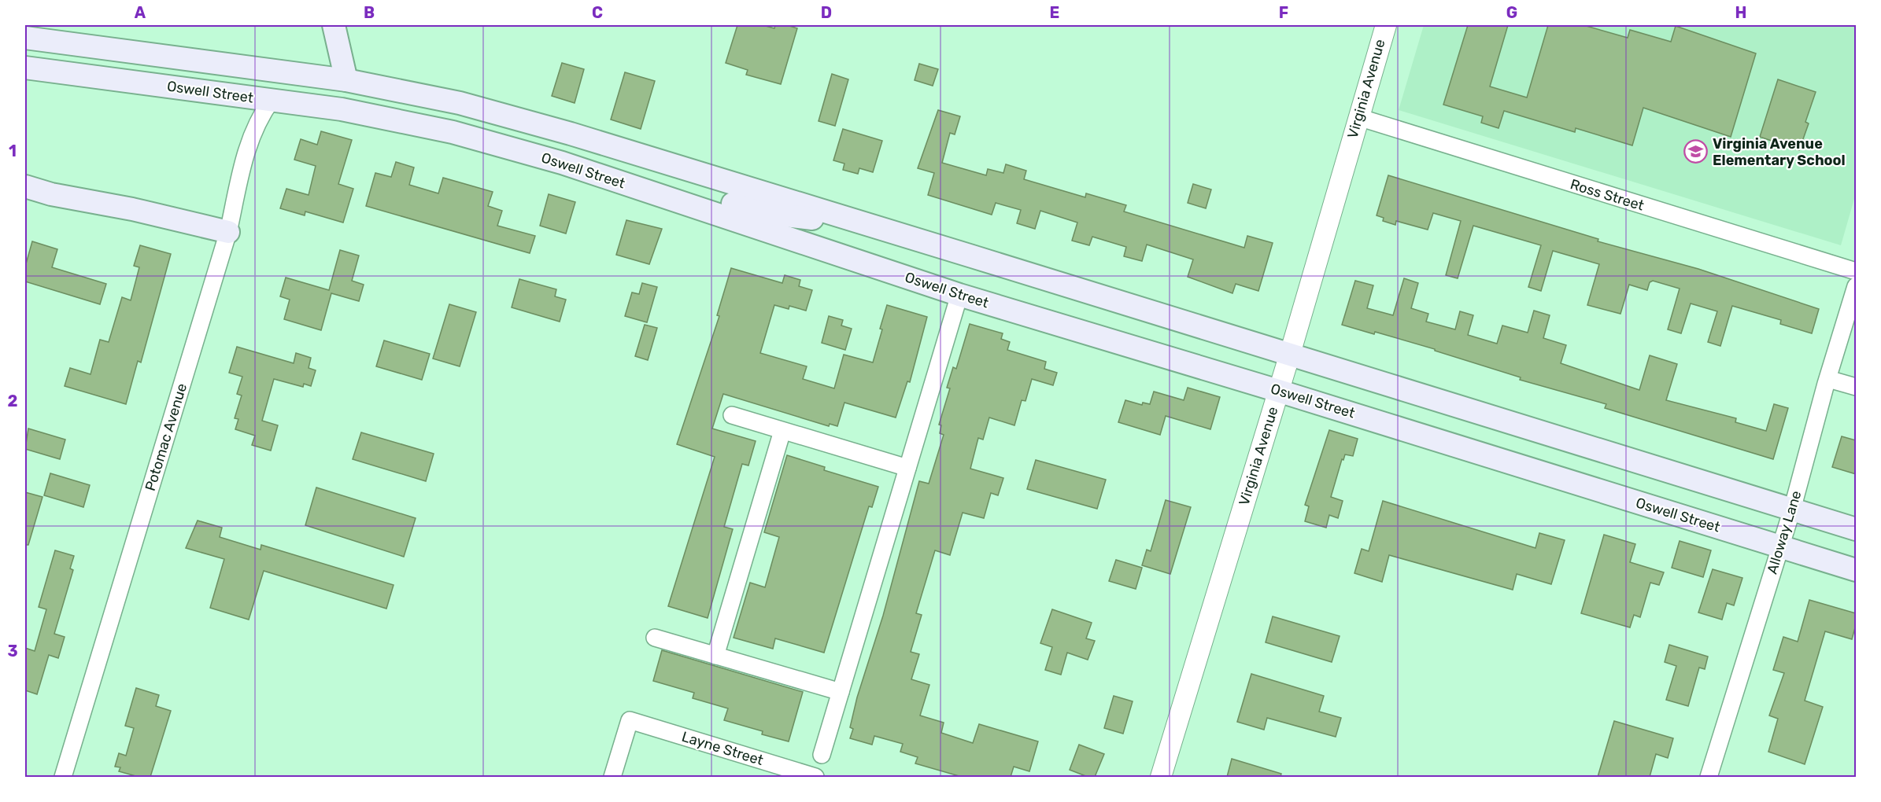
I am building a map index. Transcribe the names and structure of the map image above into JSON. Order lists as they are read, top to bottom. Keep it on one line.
{"streets":{"main road":["Oswell Street"],"street":["Virginia Avenue","Ross Street","Potomac Avenue","Alloway Lane","Layne Street"]},"crossings":[["Virginia Avenue","Oswell Street"],["Virginia Avenue","Ross Street"],["Oswell Street","Potomac Avenue"],["Oswell Street","Alloway Lane"]],"places":{"school or university":["Virginia Avenue Elementary School"]},"grid":{"columns":["A","B","C","D","E","F","G","H"],"rows":["1","2","3"]}}
